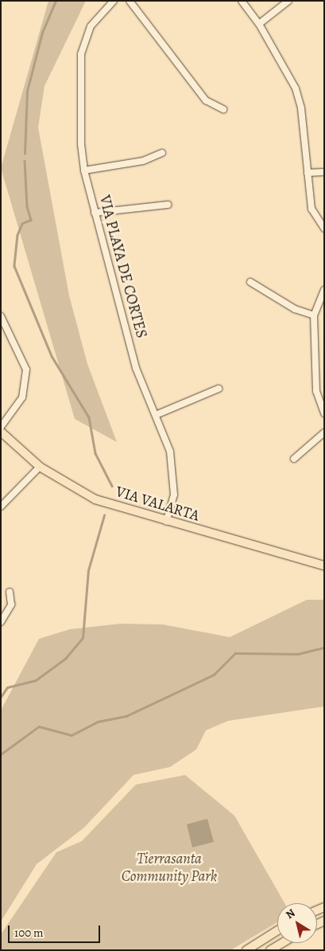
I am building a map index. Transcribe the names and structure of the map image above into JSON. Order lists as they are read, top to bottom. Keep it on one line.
{"streets":{"main road":["VIA VALARTA"],"street":["VIA PLAYA DE CORTES"]},"crossings":[["VIA PLAYA DE CORTES","VIA VALARTA"]],"parks":["Tierrasanta Community Park"],"scale_bar":"100 m","north":"top left"}
